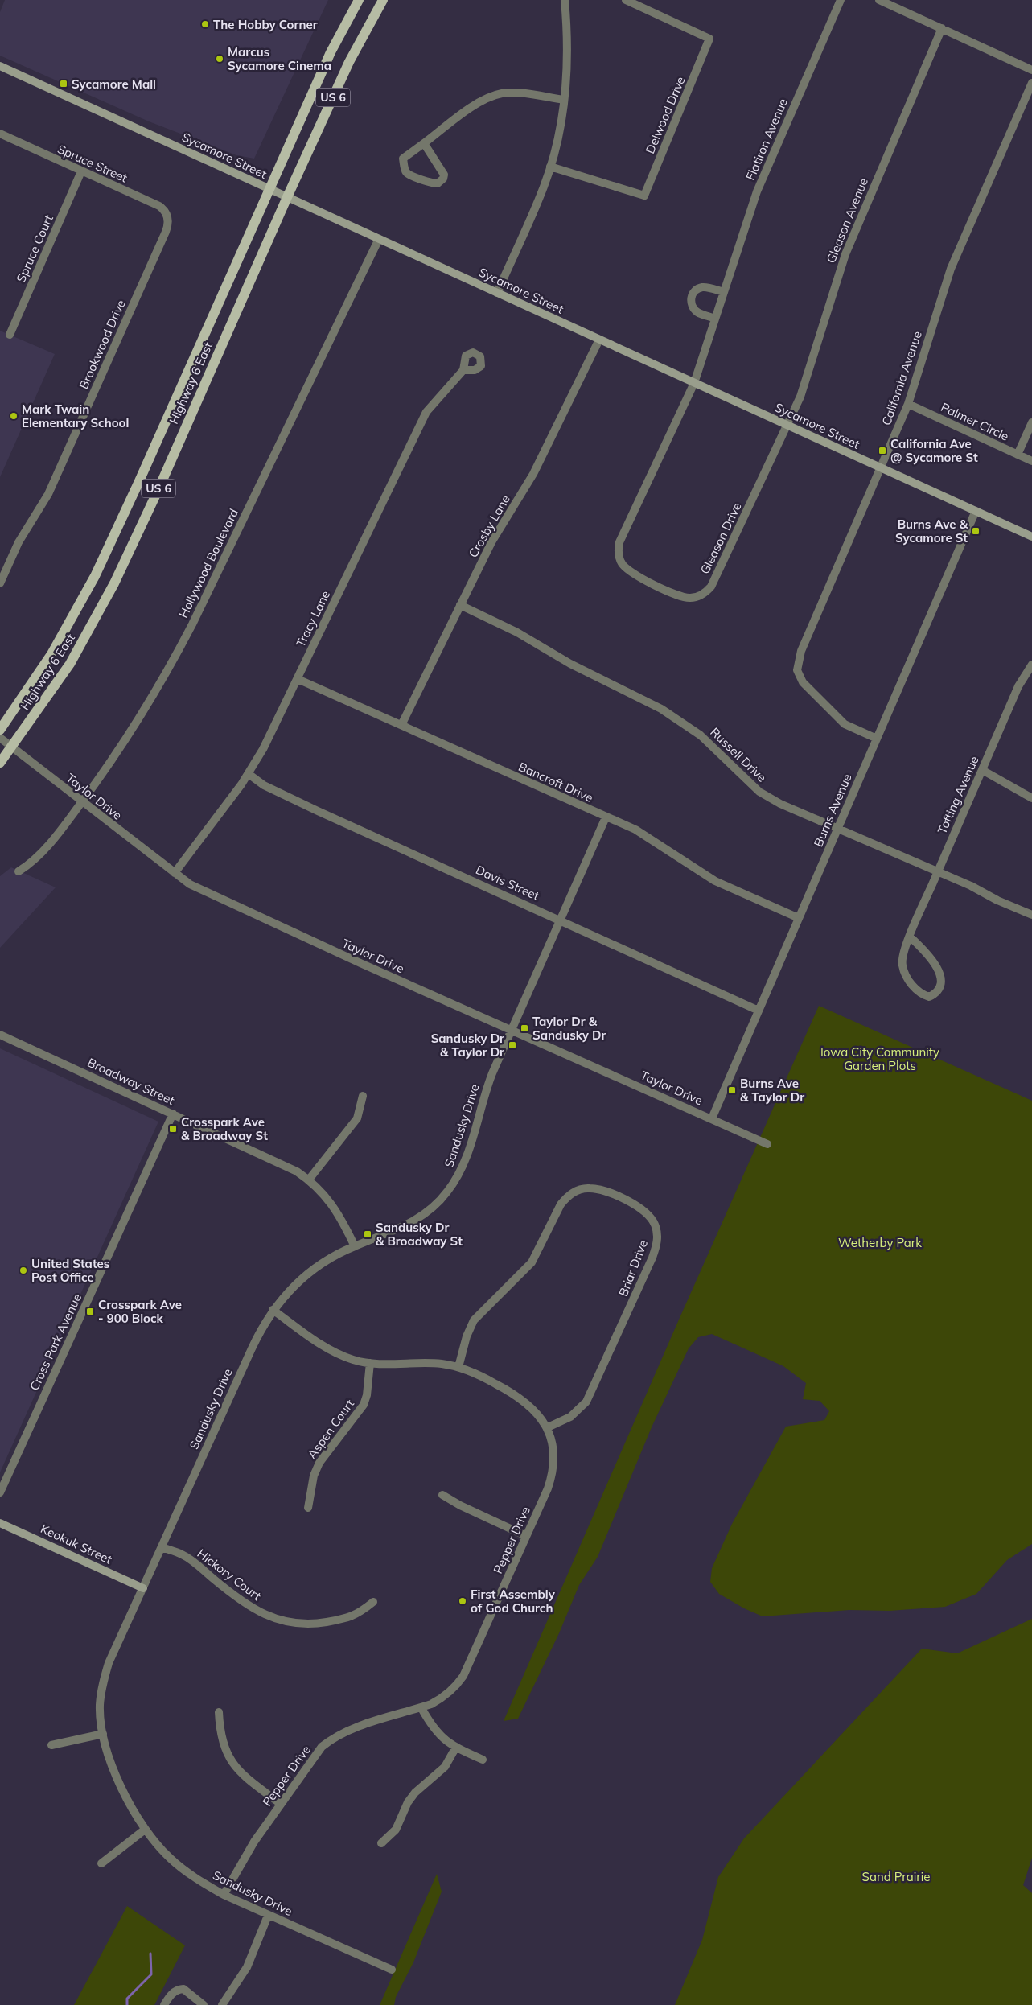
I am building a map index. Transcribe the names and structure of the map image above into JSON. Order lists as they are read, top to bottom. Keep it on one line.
{"streets":{"main road":["US 6","Highway 6 East"],"street":["Delwood Drive","Flatiron Avenue","Sycamore Street","Spruce Street","Gleason Avenue","Spruce Court","Brookwood Drive","California Avenue","Palmer Circle","Crosby Lane","Gleason Drive","Hollywood Boulevard","Tracy Lane","Russell Drive","Bancroft Drive","Tofting Avenue","Taylor Drive","Burns Avenue","Davis Street","Broadway Street","Sandusky Drive","Briar Drive","Cross Park Avenue","Aspen Court","Pepper Drive","Keokuk Street","Hickory Court"]},"crossings":[["Flatiron Avenue","Sycamore Street"],["Flatiron Avenue","Gleason Drive"],["Sycamore Street","Gleason Avenue"],["Sycamore Street","California Avenue"],["Sycamore Street","Highway 6 East"],["Sycamore Street","Crosby Lane"],["Sycamore Street","Gleason Drive"],["Sycamore Street","Hollywood Boulevard"],["Sycamore Street","Burns Avenue"],["Spruce Street","Spruce Court"],["Spruce Street","Brookwood Drive"],["Gleason Avenue","Gleason Drive"],["California Avenue","Palmer Circle"],["California Avenue","Burns Avenue"],["Highway 6 East","Taylor Drive"],["Crosby Lane","Russell Drive"],["Crosby Lane","Bancroft Drive"],["Hollywood Boulevard","Taylor Drive"],["Tracy Lane","Bancroft Drive"],["Tracy Lane","Taylor Drive"],["Tracy Lane","Davis Street"],["Russell Drive","Tofting Avenue"],["Russell Drive","Burns Avenue"],["Bancroft Drive","Burns Avenue"],["Bancroft Drive","Sandusky Drive"],["Taylor Drive","Burns Avenue"],["Taylor Drive","Sandusky Drive"],["Burns Avenue","Davis Street"],["Davis Street","Sandusky Drive"],["Broadway Street","Sandusky Drive"],["Broadway Street","Cross Park Avenue"],["Sandusky Drive","Pepper Drive"],["Sandusky Drive","Keokuk Street"],["Sandusky Drive","Hickory Court"],["Briar Drive","Pepper Drive"],["Aspen Court","Pepper Drive"]],"parks":["Iowa City Community Garden Plots","Wetherby Park","Sand Prairie"],"places":{"other":["The Hobby Corner","Marcus Sycamore Cinema","Mark Twain Elementary School","United States Post Office","First Assembly of God Church"],"transit":["Sycamore Mall","California Ave @ Sycamore St","Burns Ave & Sycamore St","Taylor Dr & Sandusky Dr","Sandusky Dr & Taylor Dr","Burns Ave & Taylor Dr","Crosspark Ave & Broadway St","Sandusky Dr & Broadway St","Crosspark Ave - 900 Block"]}}
